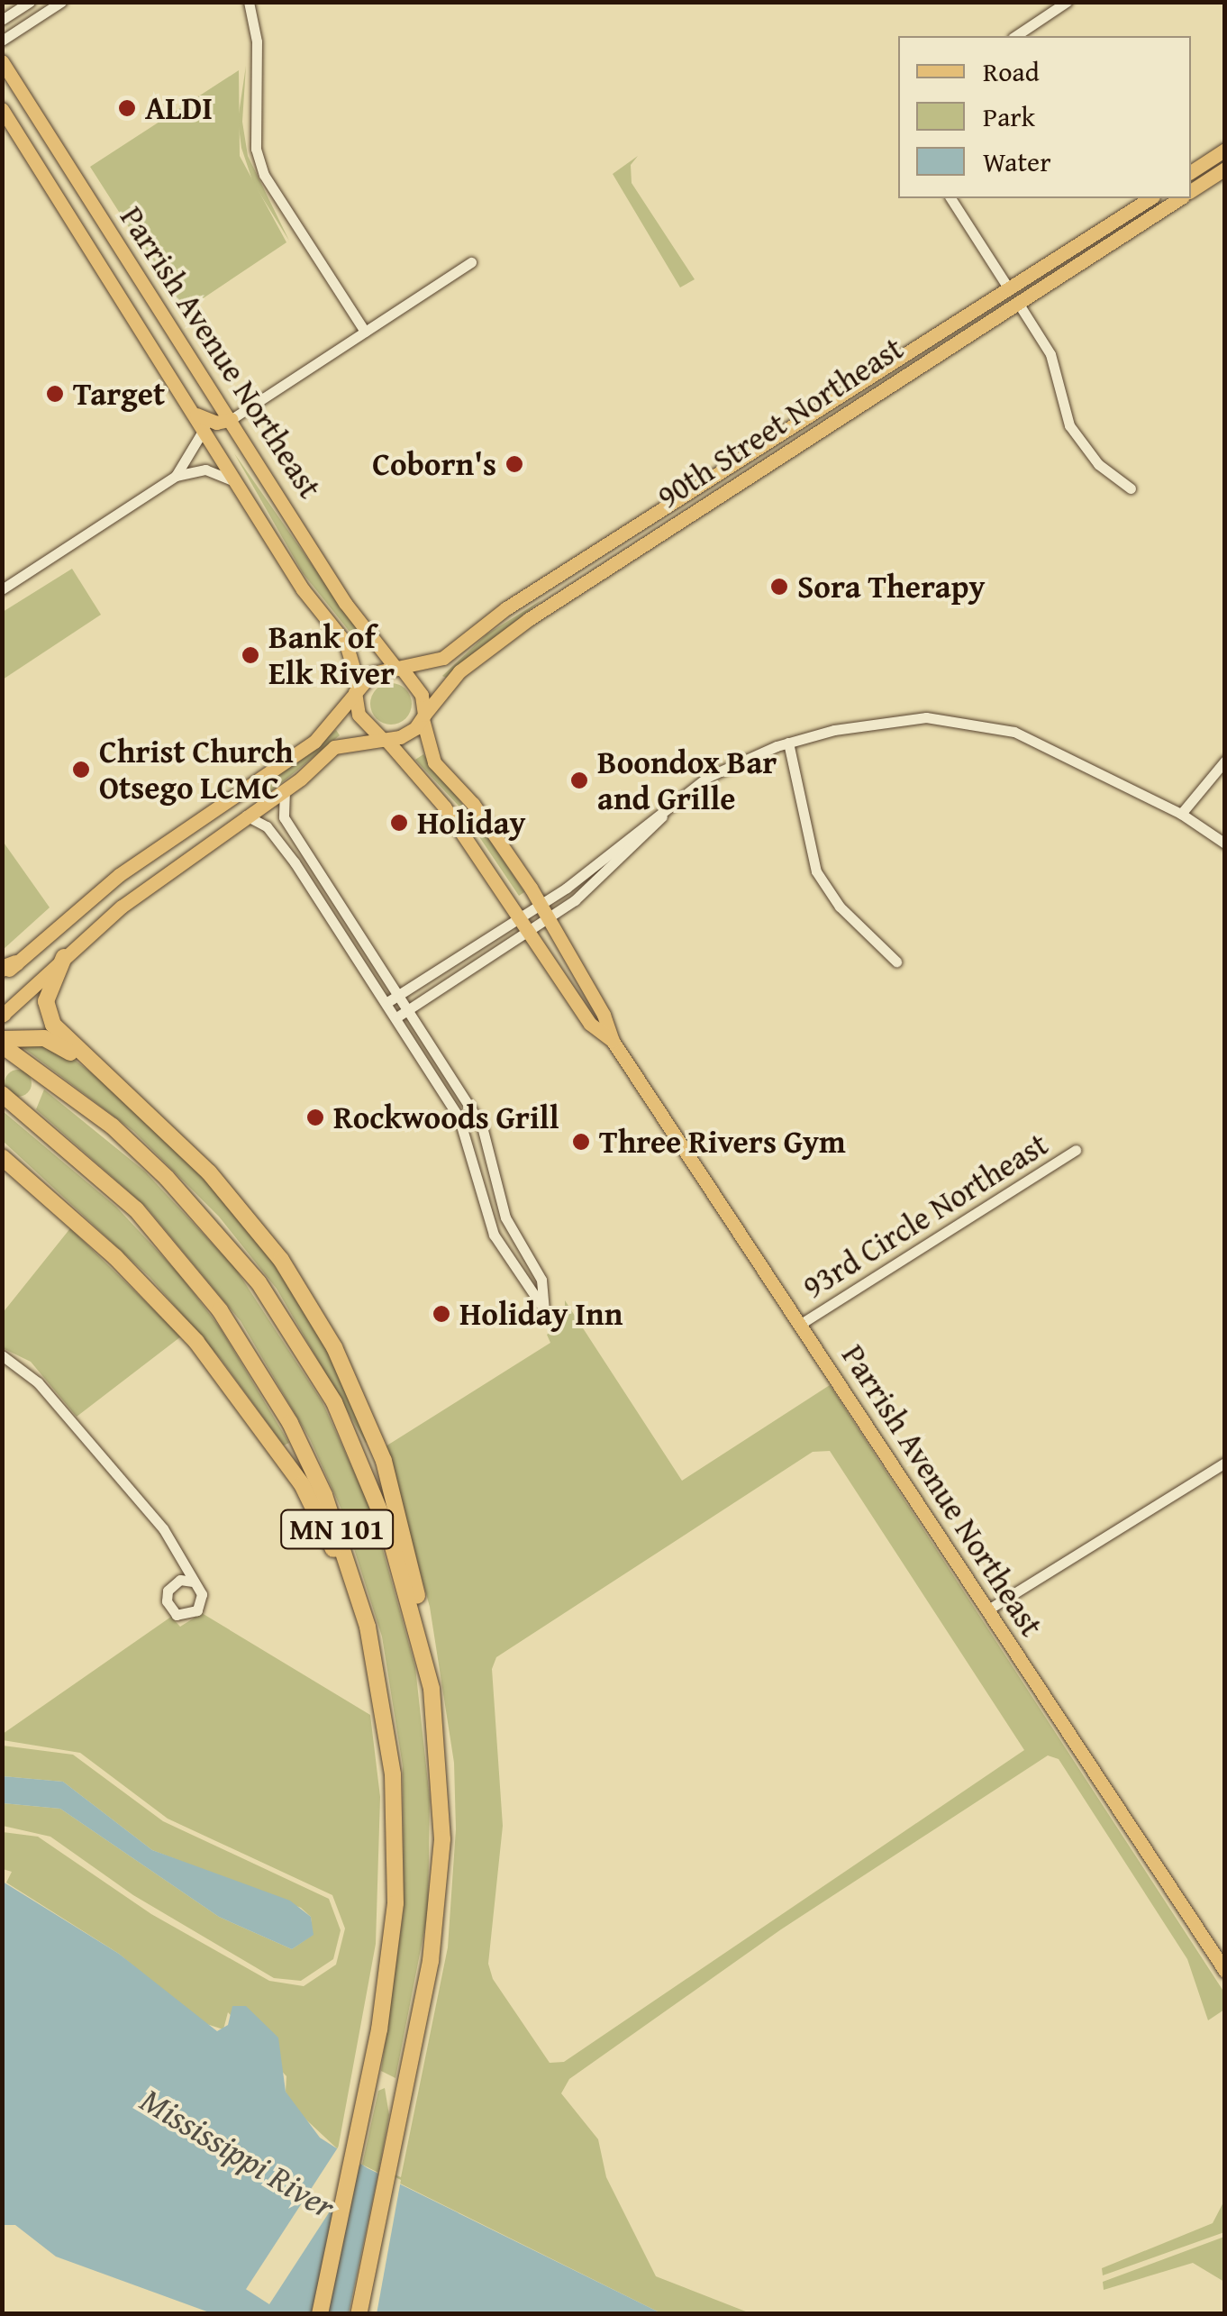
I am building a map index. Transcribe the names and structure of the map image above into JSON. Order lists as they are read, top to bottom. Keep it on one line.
{"streets":{"highway":["MN 101"],"main road":["Parrish Avenue Northeast","90th Street Northeast"],"street":["93rd Circle Northeast"]},"crossings":[["Parrish Avenue Northeast","90th Street Northeast"],["Parrish Avenue Northeast","93rd Circle Northeast"]],"water":["Mississippi River"],"places":["ALDI","Target","Coborn's","Sora Therapy","Bank of Elk River","Christ Church Otsego LCMC","Boondox Bar and Grille","Holiday","Rockwoods Grill","Three Rivers Gym","Holiday Inn"],"legend":["Road","Park","Water"]}
